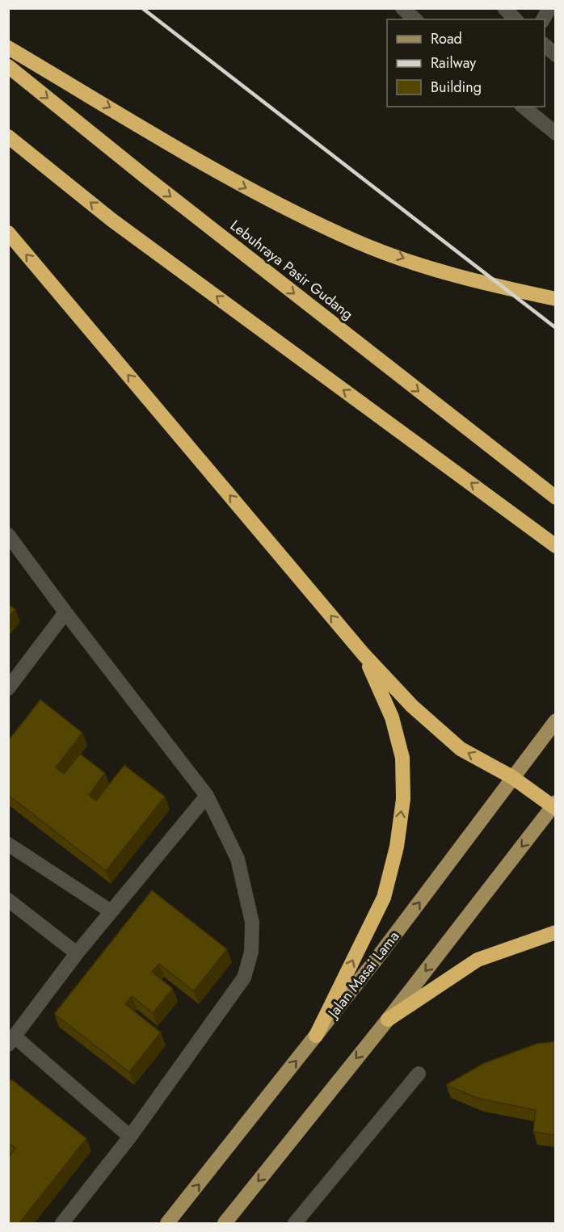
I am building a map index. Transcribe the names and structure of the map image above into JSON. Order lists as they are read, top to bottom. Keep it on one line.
{"streets":{"highway":["Lebuhraya Pasir Gudang"],"main road":["Jalan Masai Lama"]},"legend":["Road","Railway","Building"]}
